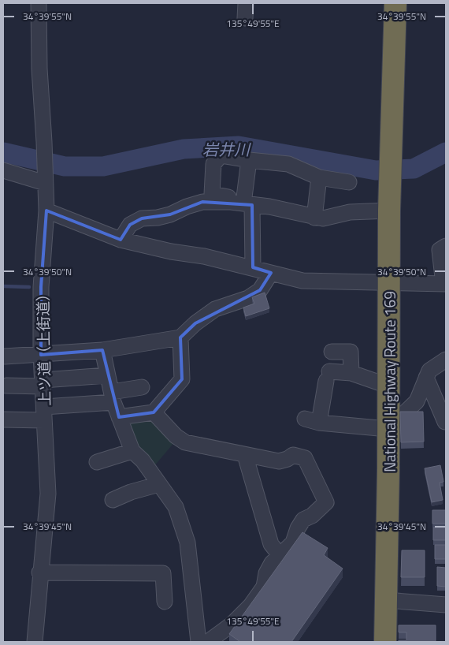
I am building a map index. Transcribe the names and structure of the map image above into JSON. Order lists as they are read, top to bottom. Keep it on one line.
{"streets":{"highway":["National Highway Route 169"],"street":["上ツ道（上街道）"]},"water":["岩井川"],"coordinates":["34°39'55\"N","135°49'55\"E","34°39'50\"N","34°39'45\"N"]}
